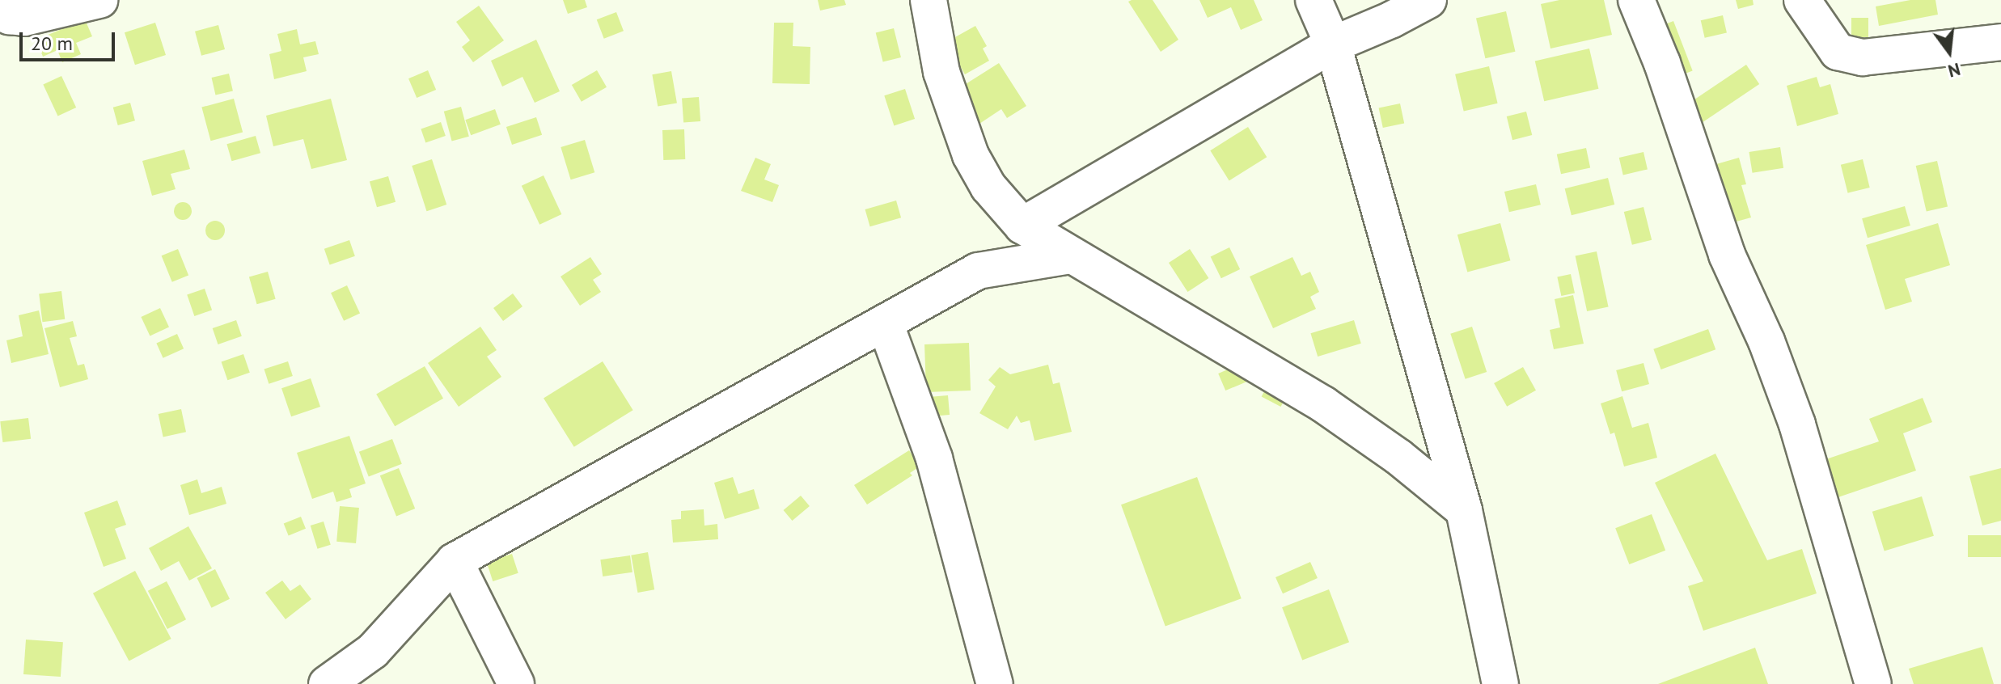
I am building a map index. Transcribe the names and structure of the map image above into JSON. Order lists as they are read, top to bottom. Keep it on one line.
{"scale_bar":"20 m","north":"bottom"}
